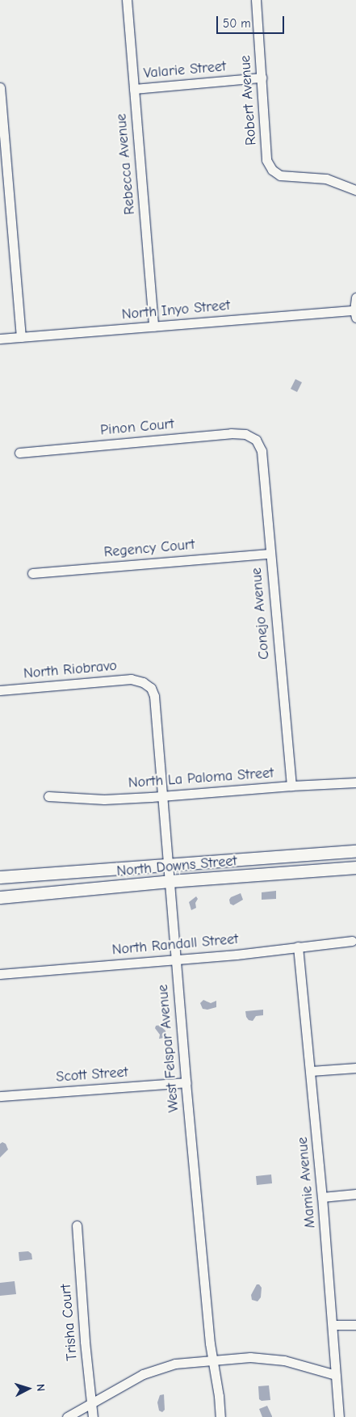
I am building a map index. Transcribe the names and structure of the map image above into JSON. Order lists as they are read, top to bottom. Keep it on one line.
{"streets":{"main road":["North Downs Street"],"street":["Valarie Street","Robert Avenue","Rebecca Avenue","North Inyo Street","Pinon Court","Regency Court","Conejo Avenue","North Riobravo","North La Paloma Street","North Randall Street","West Felspar Avenue","Scott Street","Mamie Avenue","Trisha Court"]},"crossings":[["Valarie Street","Robert Avenue"],["Valarie Street","Rebecca Avenue"],["Rebecca Avenue","North Inyo Street"],["Pinon Court","Conejo Avenue"],["Regency Court","Conejo Avenue"],["Conejo Avenue","North La Paloma Street"],["North Riobravo","West Felspar Avenue"],["North La Paloma Street","West Felspar Avenue"],["North Downs Street","West Felspar Avenue"],["North Randall Street","West Felspar Avenue"],["North Randall Street","Mamie Avenue"],["West Felspar Avenue","Scott Street"]],"scale_bar":"50 m","north":"right"}
